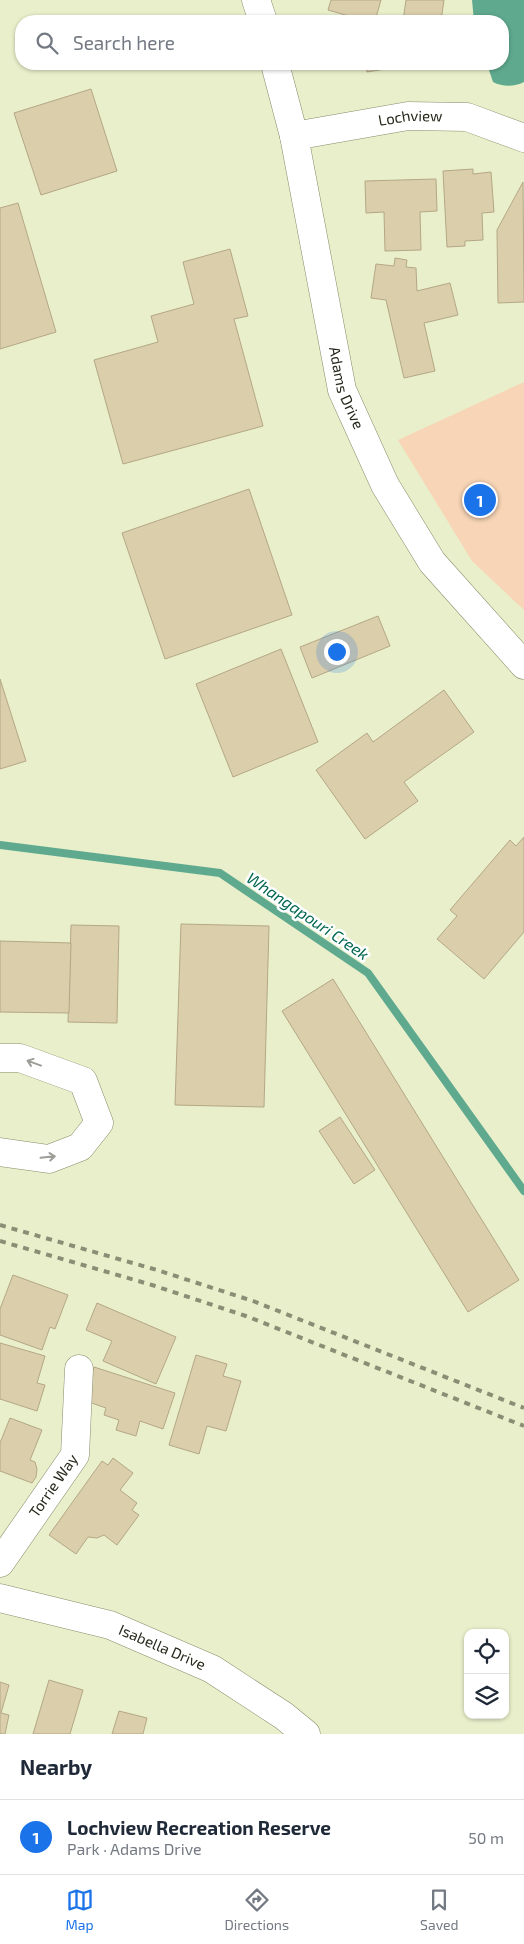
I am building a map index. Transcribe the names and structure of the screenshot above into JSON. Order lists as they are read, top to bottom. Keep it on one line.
{"streets":{"street":["Lochview","Adams Drive","Torrie Way","Isabella Drive"]},"crossings":[["Lochview","Adams Drive"]],"water":["Whangapouri Creek"],"page":{"search":"Search here","pins":"1","heading":"Nearby","list":[{"mark":"1","name":"Lochview Recreation Reserve","note":"Park · Adams Drive","value":"50 m"}],"nav":["Map","Directions","Saved"]}}
